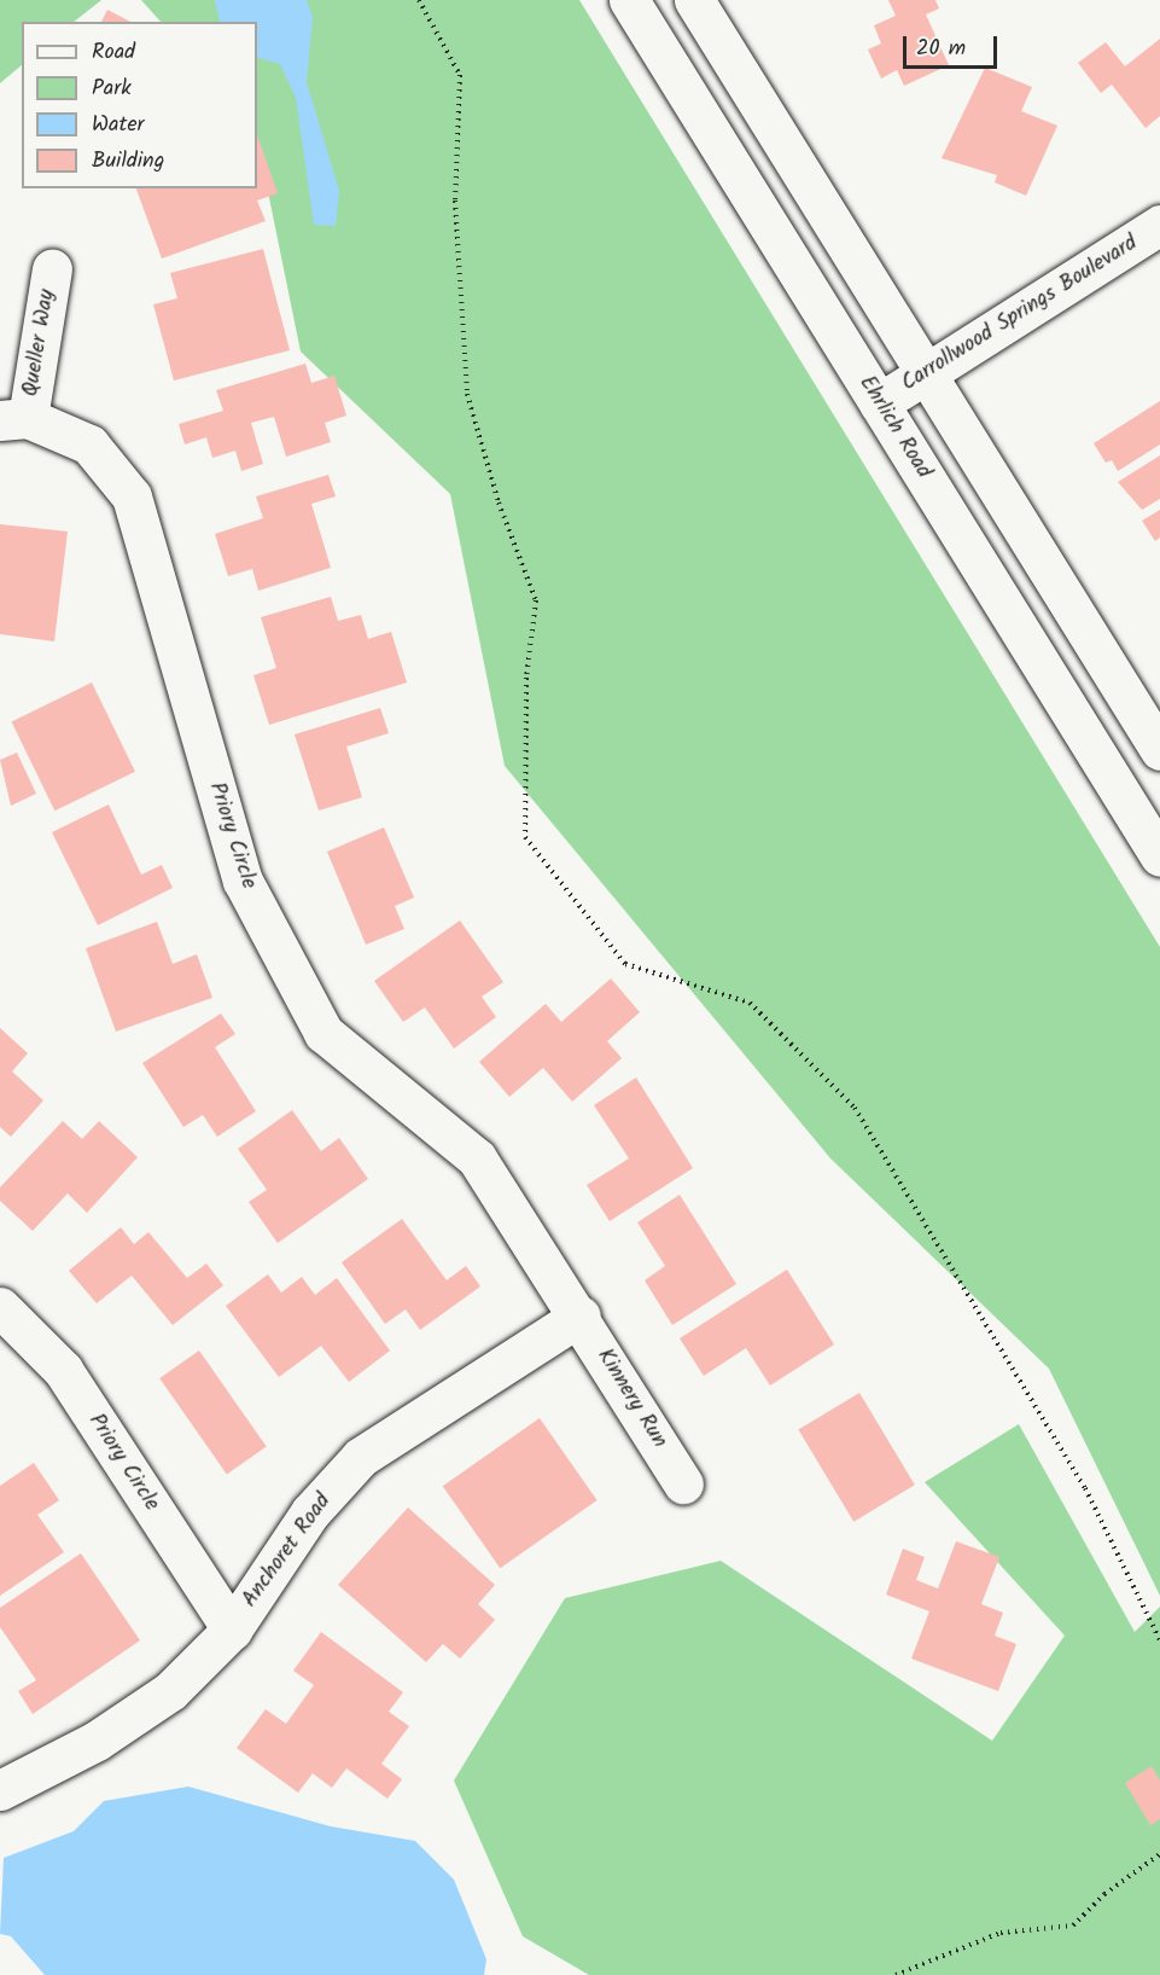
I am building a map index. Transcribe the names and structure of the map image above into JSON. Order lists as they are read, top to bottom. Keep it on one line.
{"streets":{"street":["Carrollwood Springs Boulevard","Queller Way","Ehrlich Road","Priory Circle","Kinnery Run","Anchoret Road"]},"crossings":[["Carrollwood Springs Boulevard","Ehrlich Road"],["Queller Way","Priory Circle"],["Priory Circle","Kinnery Run"],["Priory Circle","Anchoret Road"],["Kinnery Run","Anchoret Road"]],"legend":["Road","Park","Water","Building"],"scale_bar":"20 m"}
